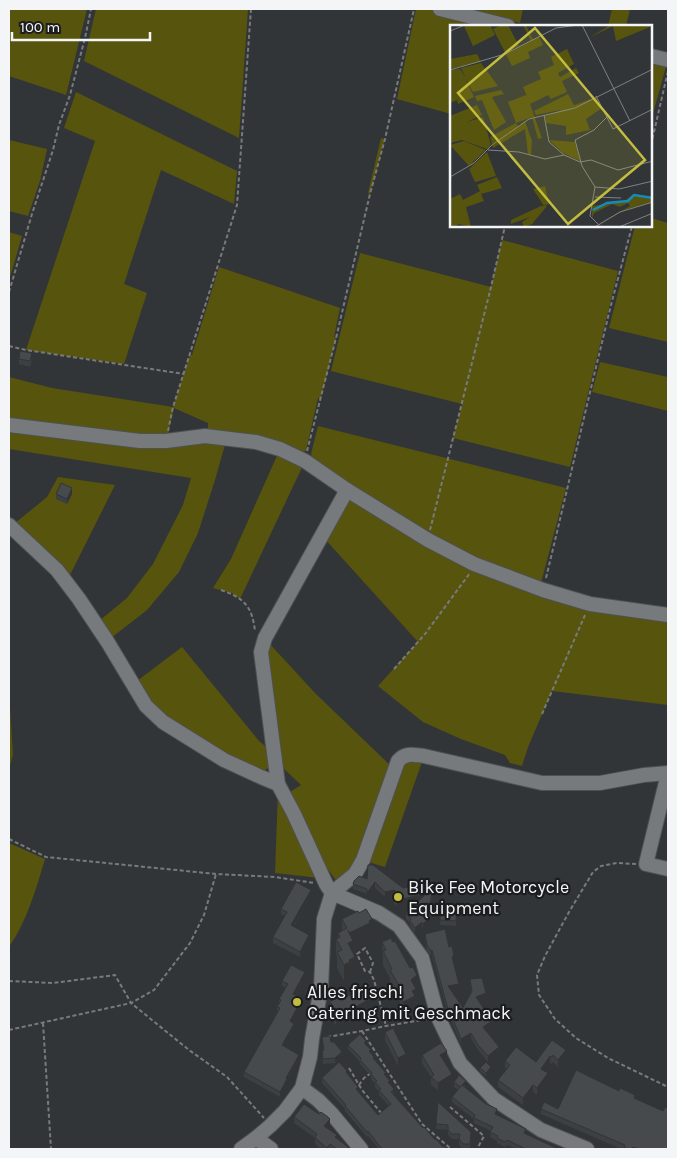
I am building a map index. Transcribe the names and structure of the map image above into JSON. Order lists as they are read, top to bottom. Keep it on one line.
{"places":["Bike Fee Motorcycle Equipment","Alles frisch! Catering mit Geschmack"],"scale_bar":"100 m"}
